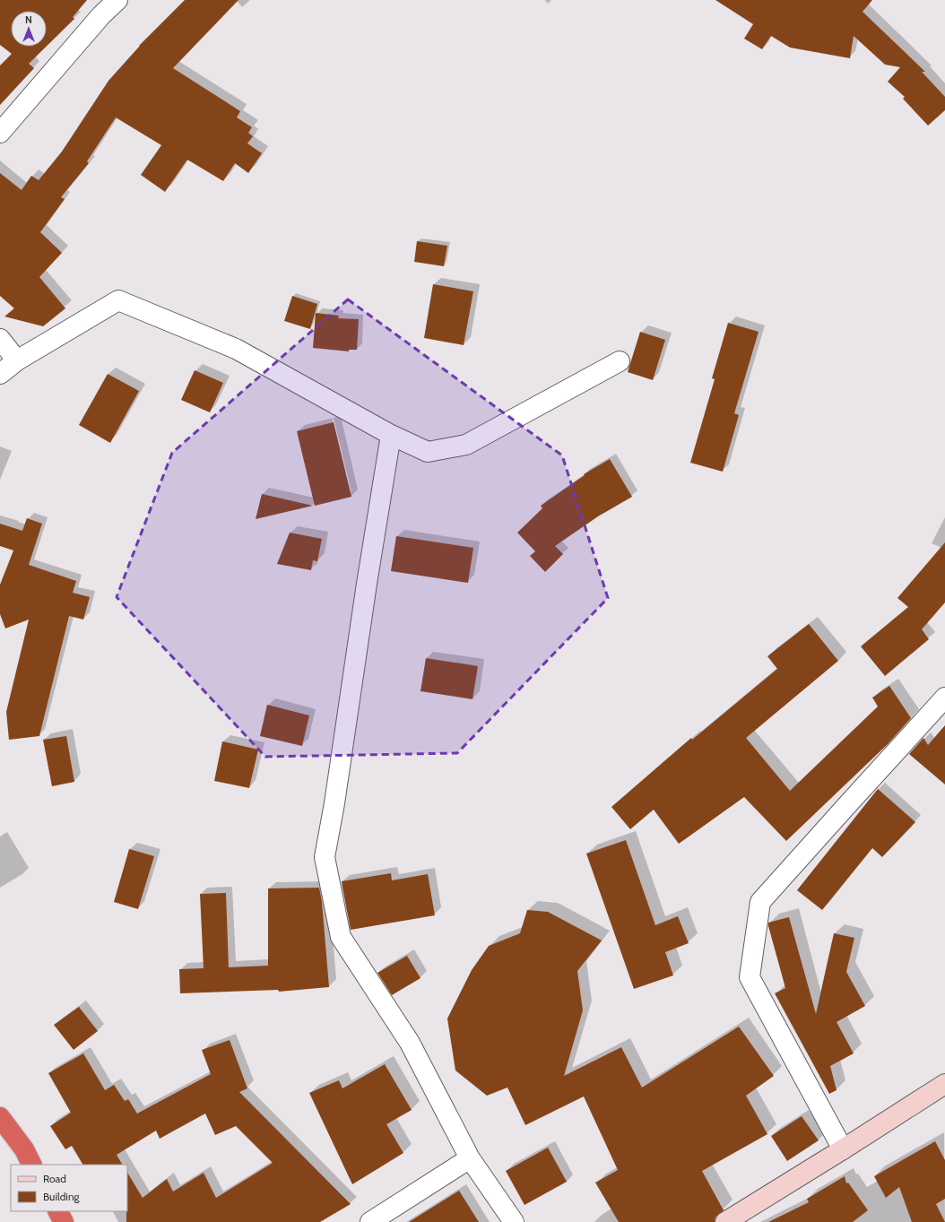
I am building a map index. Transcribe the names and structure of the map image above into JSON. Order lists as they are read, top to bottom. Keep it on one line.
{"legend":["Road","Building"],"north":"top"}
